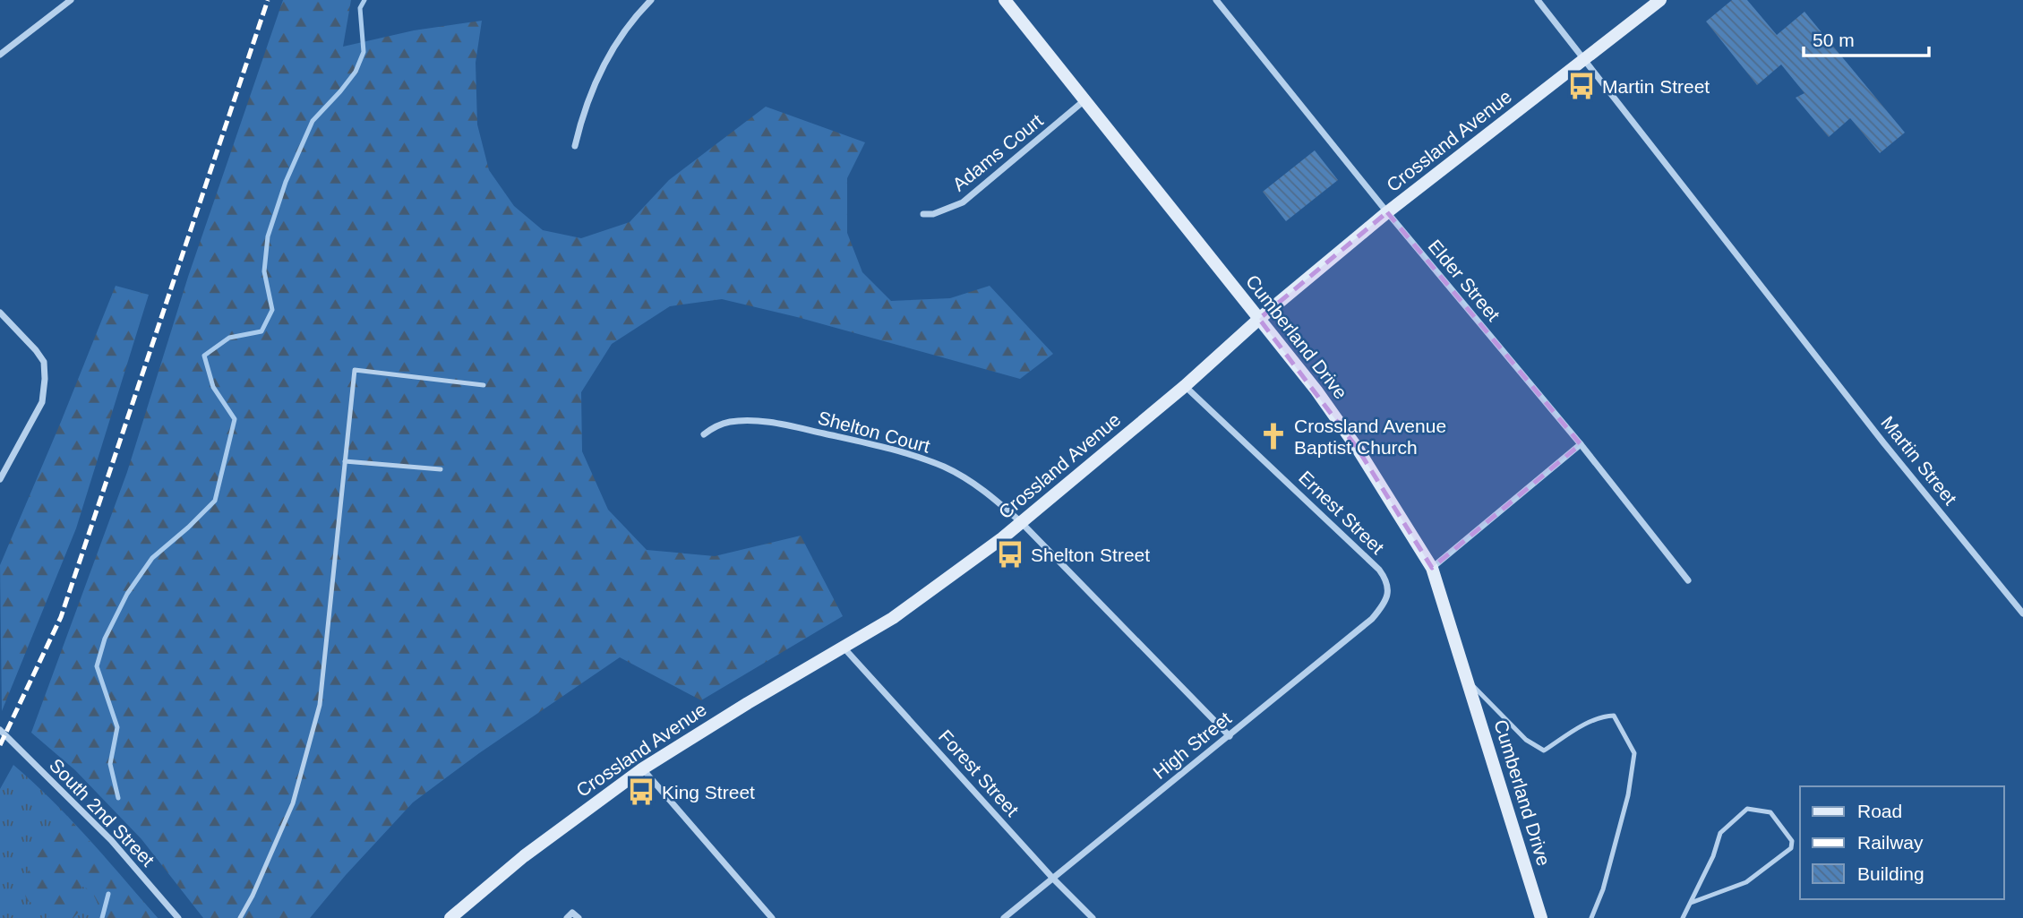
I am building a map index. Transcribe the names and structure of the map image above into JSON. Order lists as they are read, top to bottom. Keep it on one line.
{"streets":{"main road":["Crossland Avenue","Cumberland Drive"],"street":["Adams Court","Elder Street","Shelton Court","Martin Street","Ernest Street","High Street","Forest Street","South 2nd Street"]},"crossings":[["Crossland Avenue","Elder Street"],["Crossland Avenue","Cumberland Drive"],["Crossland Avenue","Shelton Court"],["Crossland Avenue","Martin Street"],["Crossland Avenue","Ernest Street"],["Crossland Avenue","Forest Street"],["Adams Court","Cumberland Drive"],["Ernest Street","High Street"],["High Street","Forest Street"]],"places":{"bus stop":["Martin Street","Shelton Street","King Street"],"church":["Crossland Avenue Baptist Church"]},"legend":["Road","Railway","Building"],"scale_bar":"50 m"}
